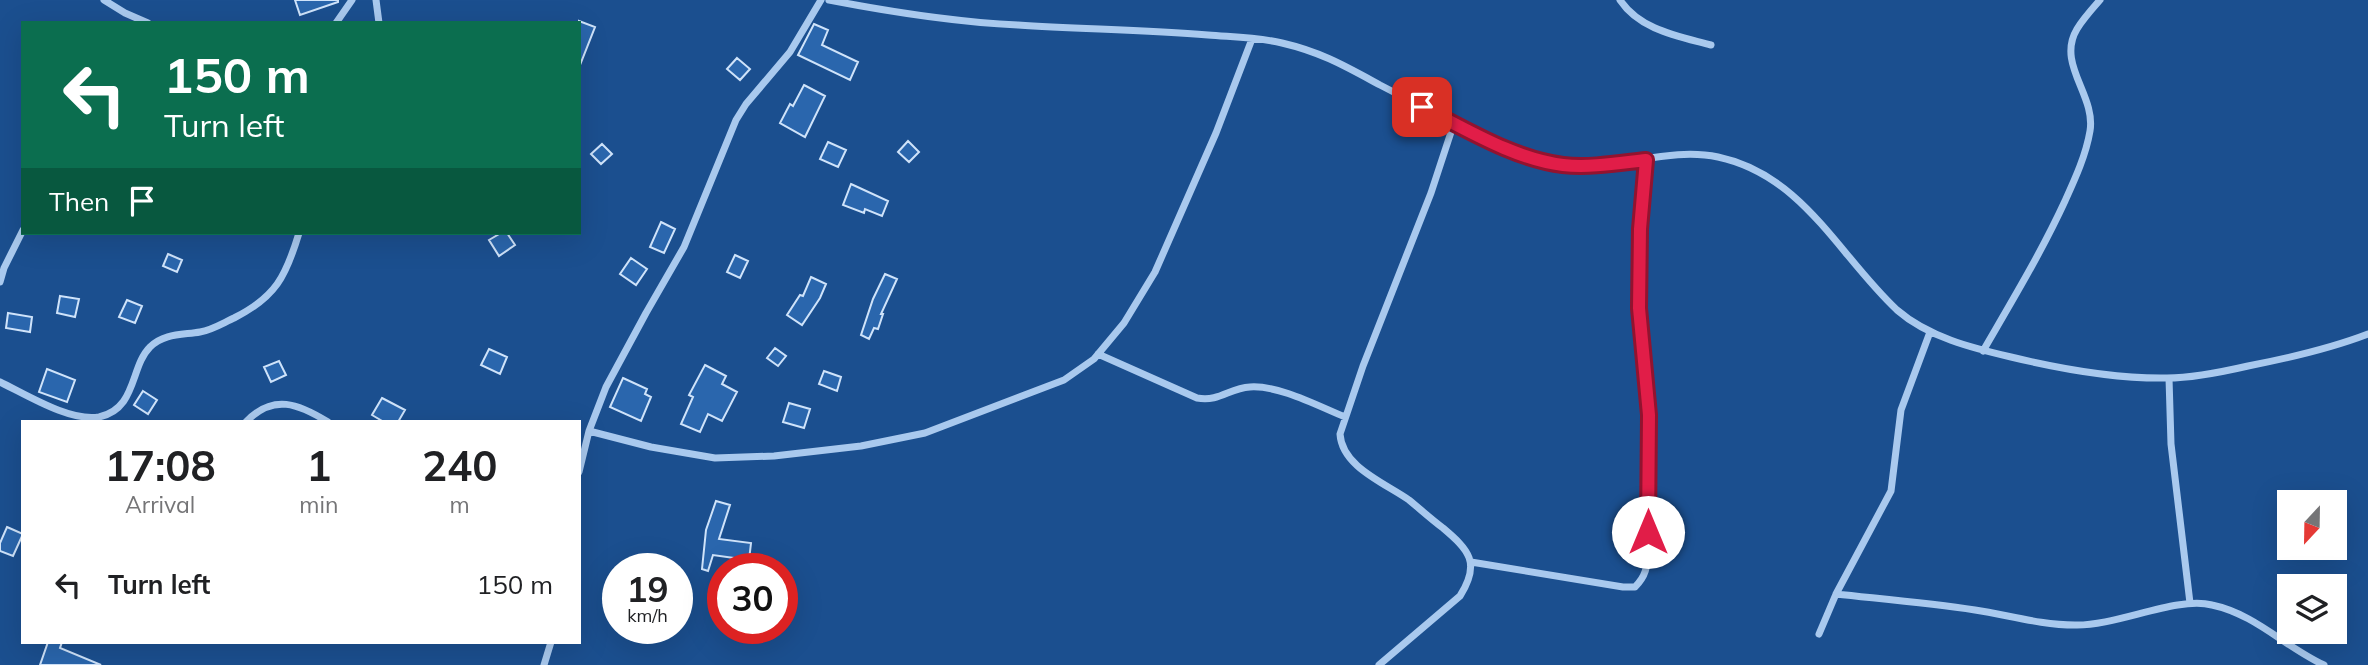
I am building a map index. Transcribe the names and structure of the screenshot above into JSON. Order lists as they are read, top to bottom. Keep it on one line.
{"north":"bottom","page":{"turn":["150 m","Turn left"],"then":"Then","eta":["17:08","Arrival","1","min","240","m"],"list":[{"name":"Turn left","value":"150 m"}],"speed":"19 km/h","limit":"30"}}
